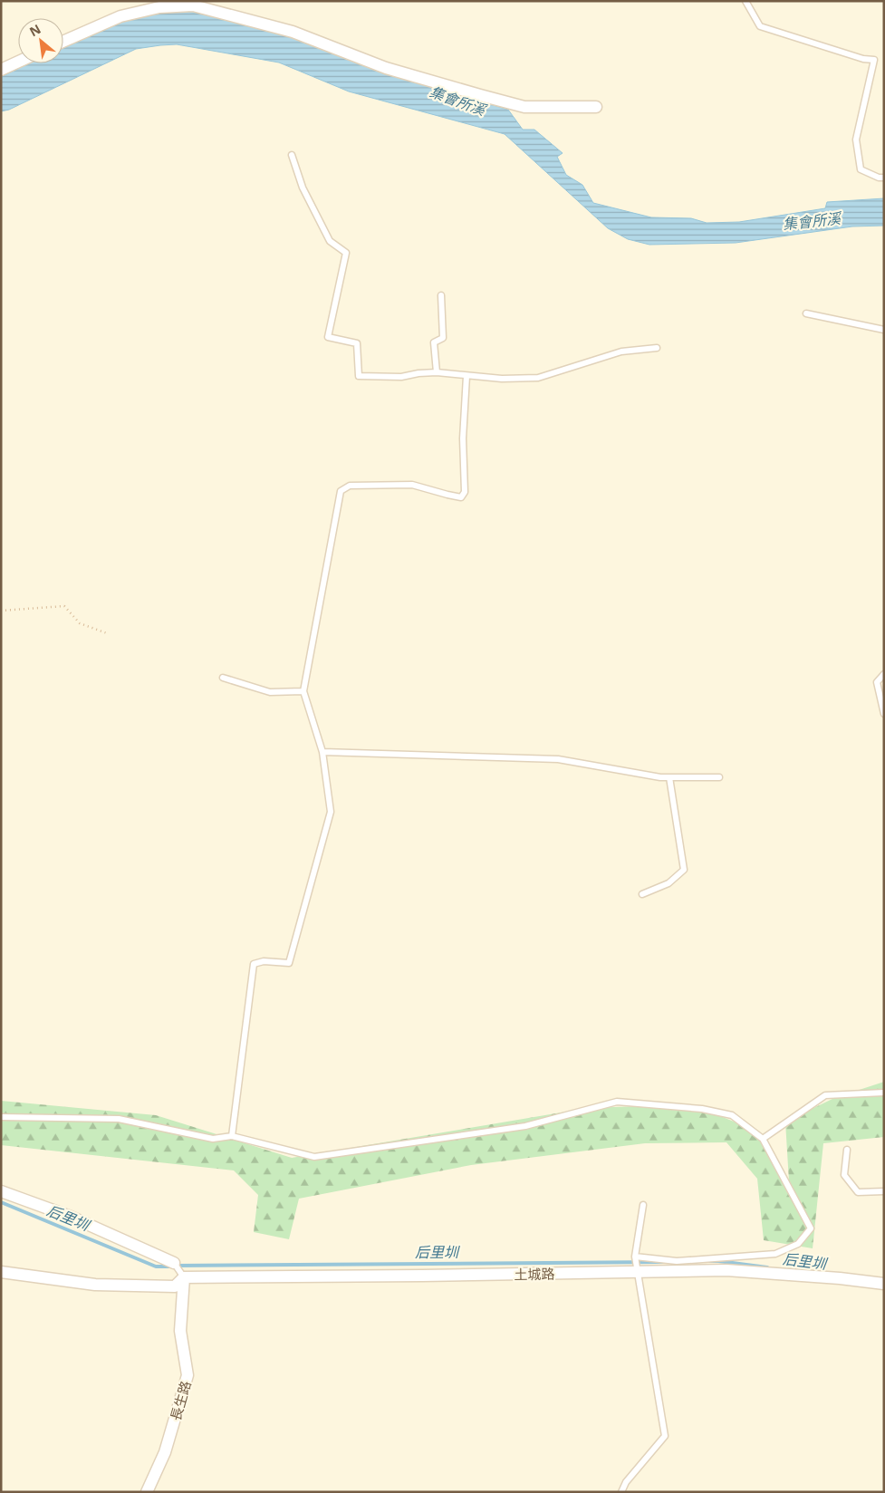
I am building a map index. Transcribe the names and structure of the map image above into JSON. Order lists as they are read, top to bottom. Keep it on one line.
{"streets":{"street":["土城路","長生路"]},"crossings":[["土城路","長生路"]],"water":["集會所溪","后里圳"],"north":"top left"}
